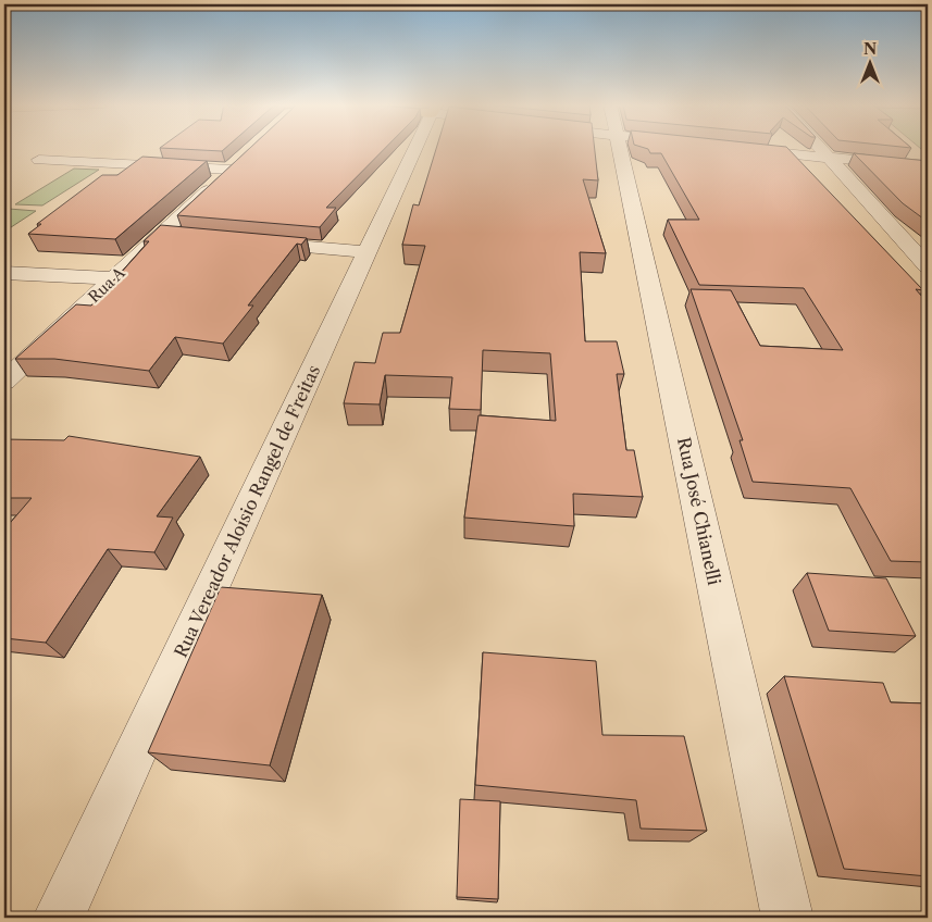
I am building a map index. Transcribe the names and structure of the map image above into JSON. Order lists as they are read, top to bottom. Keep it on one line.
{"streets":{"street":["Rua A","Rua Vereador Aloísio Rangel de Freitas","Rua José Chianelli"]},"north":"top"}
